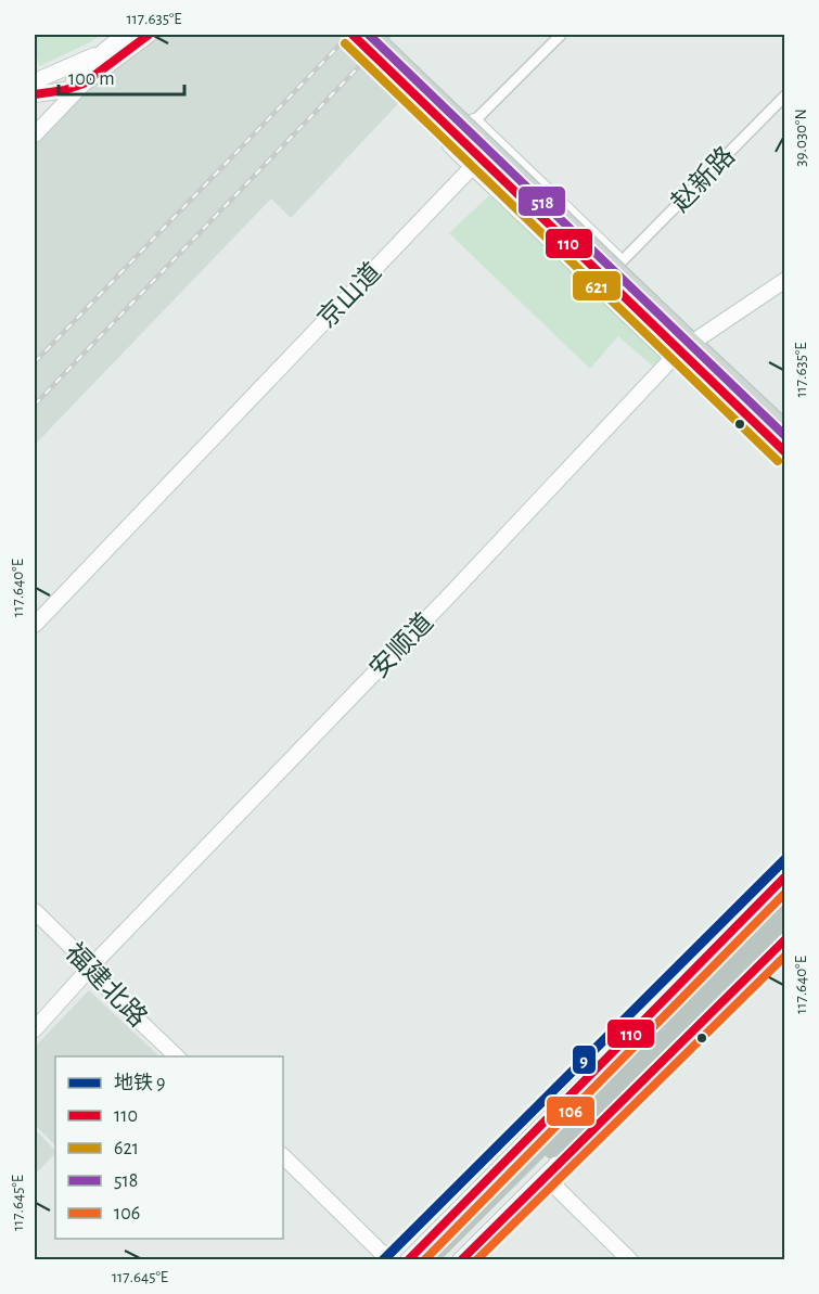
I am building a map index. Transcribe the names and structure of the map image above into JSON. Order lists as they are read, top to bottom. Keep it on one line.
{"streets":{"street":["赵新路","京山道","安顺道","福建北路"]},"crossings":[["安顺道","福建北路"]],"lines":["transit line 110","transit line 518","transit line 621","metro line 9","transit line 106"],"legend":["地铁 9","110","621","518","106"],"scale_bar":"100 m","coordinates":["117.635°E","39.030°N","117.640°E","117.645°E"]}
